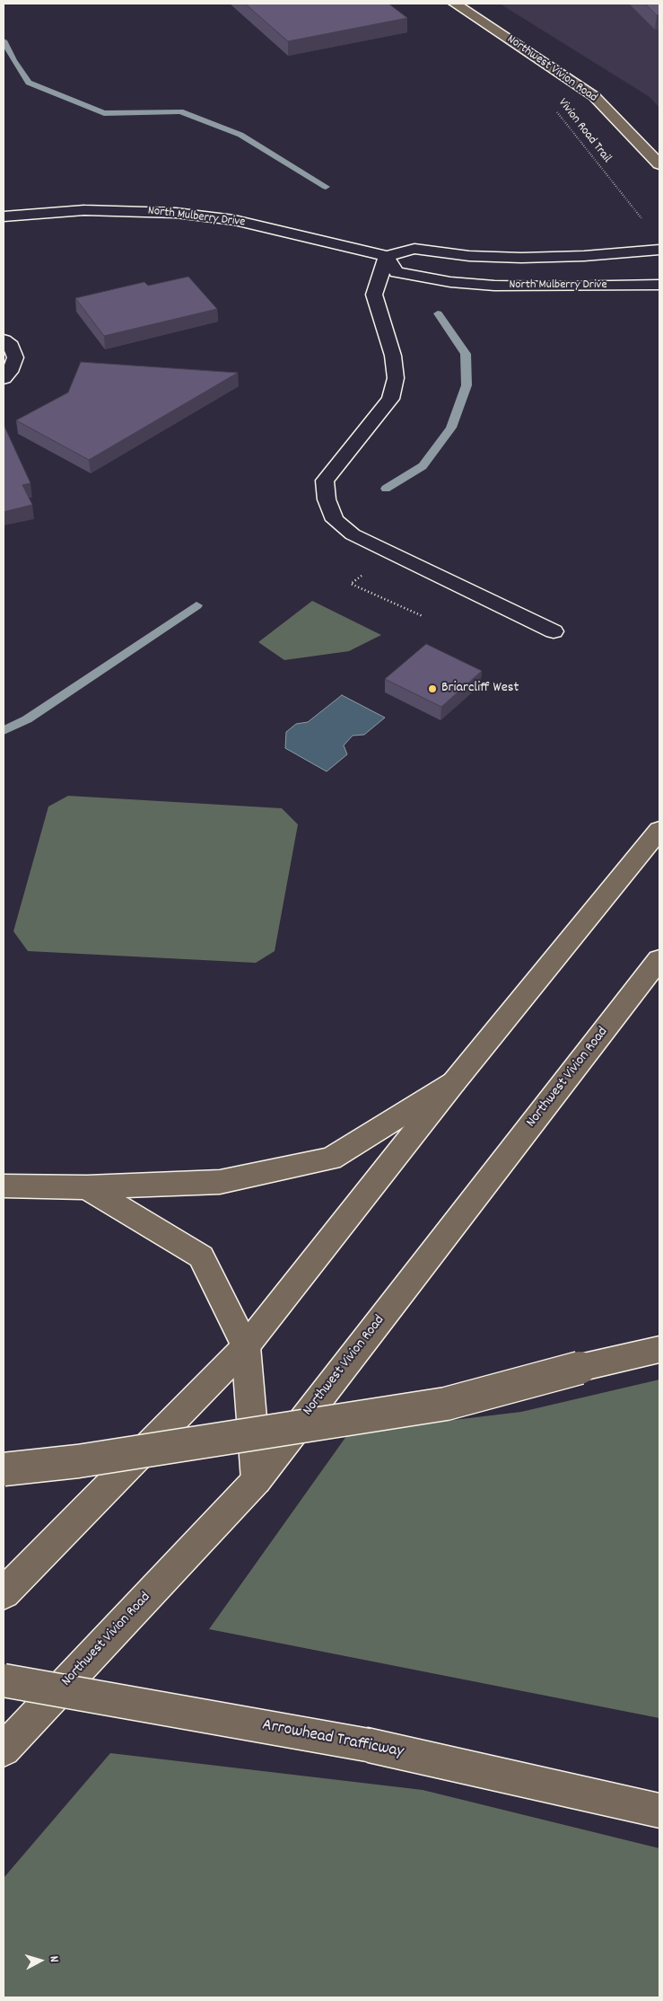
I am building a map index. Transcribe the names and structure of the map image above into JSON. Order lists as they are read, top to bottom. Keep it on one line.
{"streets":{"main road":["Northwest Vivion Road","Arrowhead Trafficway"],"street":["North Mulberry Drive"],"path":["Vivion Road Trail"]},"crossings":[["Vivion Road Trail","North Mulberry Drive"]],"places":["Briarcliff West"],"north":"right"}
